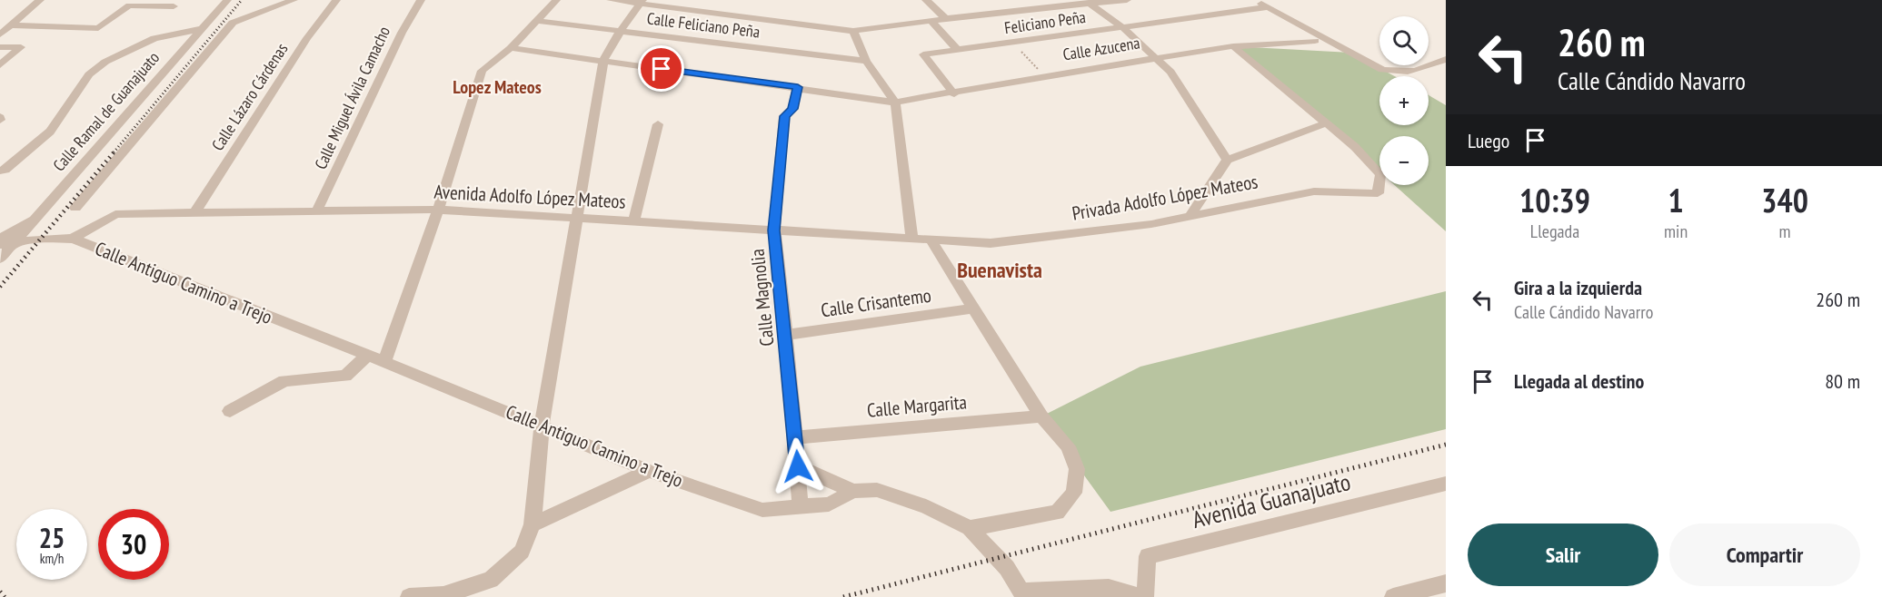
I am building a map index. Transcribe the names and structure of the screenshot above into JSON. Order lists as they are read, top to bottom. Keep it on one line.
{"streets":{"street":["Feliciano Peña","Calle Feliciano Peña","Calle Azucena","Calle Lázaro Cárdenas","Calle Miguel Ávila Camacho","Calle Ramal de Guanajuato","Avenida Adolfo López Mateos","Privada Adolfo López Mateos","Calle Antiguo Camino a Trejo","Calle Magnolia","Calle Crisantemo","Calle Margarita","Avenida Guanajuato"]},"crossings":[["Feliciano Peña","Calle Azucena"],["Calle Azucena","Calle Magnolia"],["Calle Lázaro Cárdenas","Avenida Adolfo López Mateos"],["Calle Miguel Ávila Camacho","Avenida Adolfo López Mateos"],["Calle Ramal de Guanajuato","Calle Antiguo Camino a Trejo"],["Avenida Adolfo López Mateos","Privada Adolfo López Mateos"],["Avenida Adolfo López Mateos","Calle Antiguo Camino a Trejo"],["Avenida Adolfo López Mateos","Calle Magnolia"],["Calle Antiguo Camino a Trejo","Calle Magnolia"],["Calle Antiguo Camino a Trejo","Avenida Guanajuato"],["Calle Magnolia","Calle Crisantemo"],["Calle Magnolia","Calle Margarita"]],"districts":["Lopez Mateos","Buenavista"],"page":{"turn":["260 m","Calle Cándido Navarro"],"map_buttons":["+","−"],"then":"Luego","eta":["10:39","Llegada","1","min","340","m"],"list":[{"name":"Gira a la izquierda","note":"Calle Cándido Navarro","value":"260 m"},{"name":"Llegada al destino","value":"80 m"}],"speed":"25 km/h","limit":"30","buttons":["Salir","Compartir"]}}
